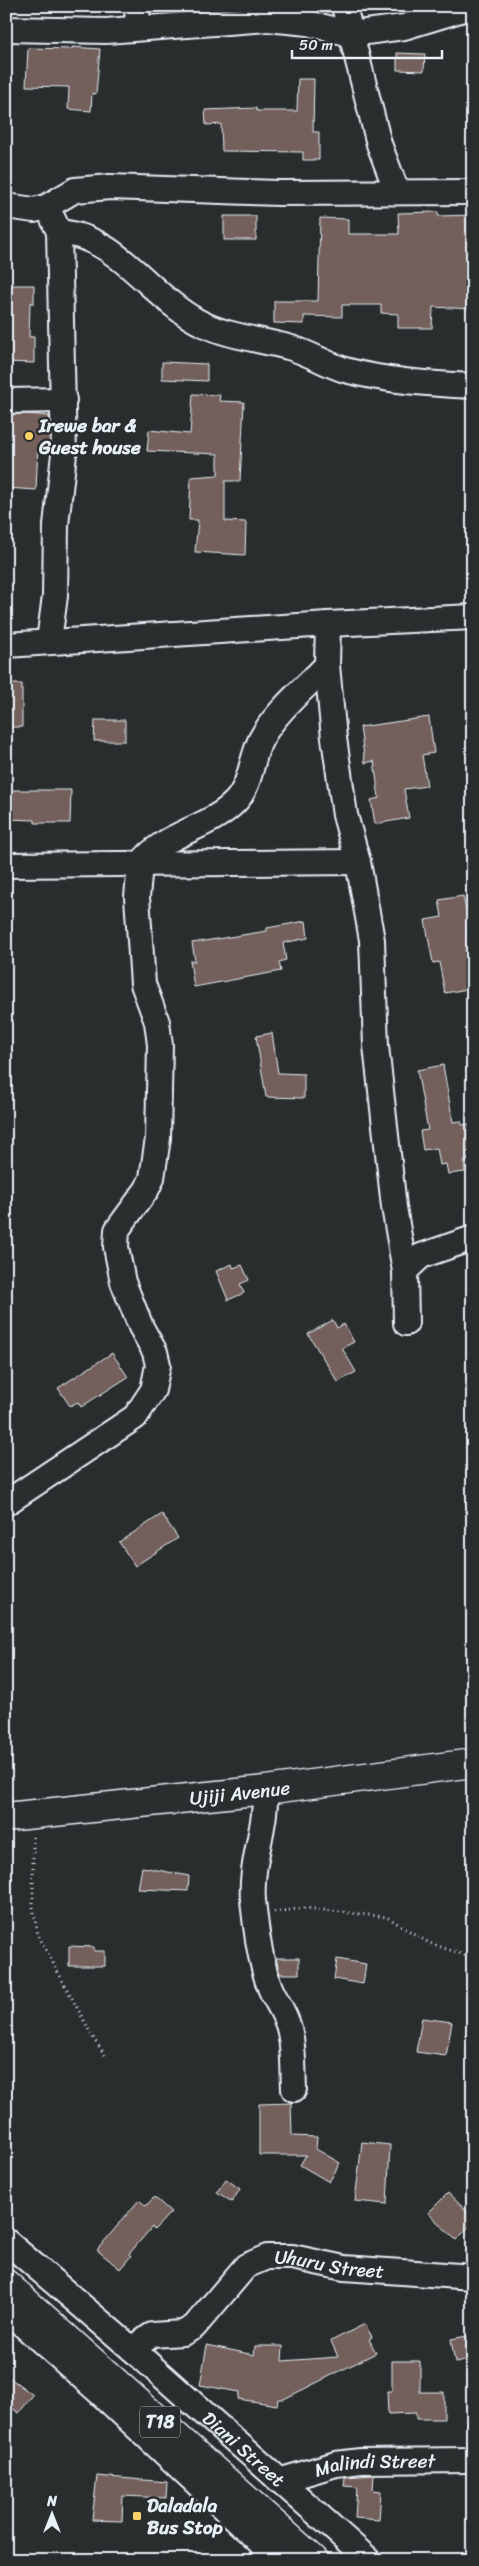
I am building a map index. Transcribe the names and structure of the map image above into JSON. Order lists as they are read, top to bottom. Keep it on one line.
{"streets":{"main road":["Ujiji Avenue","T18"],"street":["Uhuru Street","Diani Street","Malindi Street"]},"crossings":[["Uhuru Street","Diani Street"],["Diani Street","Malindi Street"]],"places":{"other":["Irewe bar & Guest house"],"transit":["Daladala Bus Stop"]},"scale_bar":"50 m","north":"top"}
